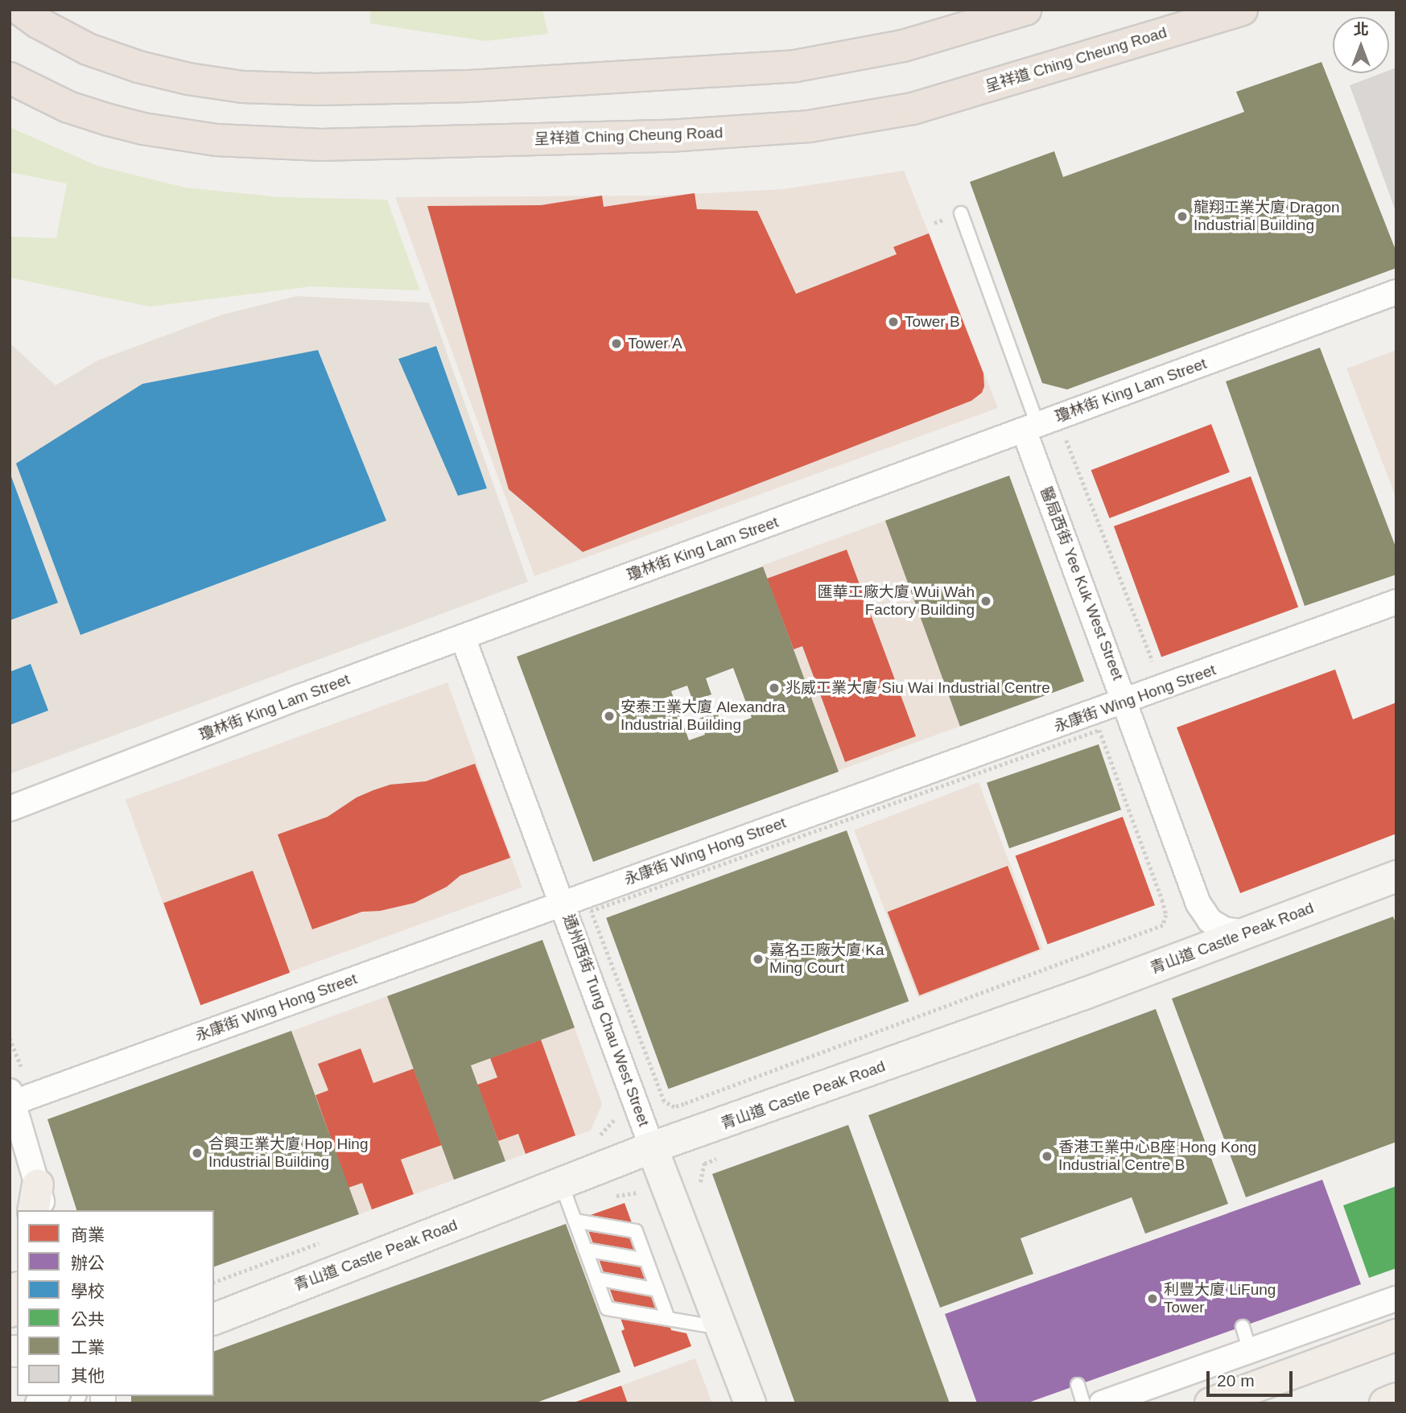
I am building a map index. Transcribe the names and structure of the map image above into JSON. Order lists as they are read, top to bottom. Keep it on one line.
{"streets":{"highway":["呈祥道 Ching Cheung Road"],"main road":["青山道 Castle Peak Road","通州西街 Tung Chau West Street"],"street":["瓊林街 King Lam Street","醫局西街 Yee Kuk West Street","永康街 Wing Hong Street"]},"crossings":[["瓊林街 King Lam Street","醫局西街 Yee Kuk West Street"],["瓊林街 King Lam Street","通州西街 Tung Chau West Street"],["醫局西街 Yee Kuk West Street","永康街 Wing Hong Street"],["醫局西街 Yee Kuk West Street","青山道 Castle Peak Road"],["永康街 Wing Hong Street","通州西街 Tung Chau West Street"],["青山道 Castle Peak Road","通州西街 Tung Chau West Street"]],"places":["龍翔工業大廈 Dragon Industrial Building","Tower B","Tower A","匯華工廠大廈 Wui Wah Factory Building","兆威工業大廈 Siu Wai Industrial Centre","安泰工業大廈 Alexandra Industrial Building","嘉名工廠大廈 Ka Ming Court","合興工業大廈 Hop Hing Industrial Building","香港工業中心B座 Hong Kong Industrial Centre B","利豐大廈 LiFung Tower"],"legend":["商業","辦公","學校","公共","工業","其他"],"scale_bar":"20 m","north":"top"}
